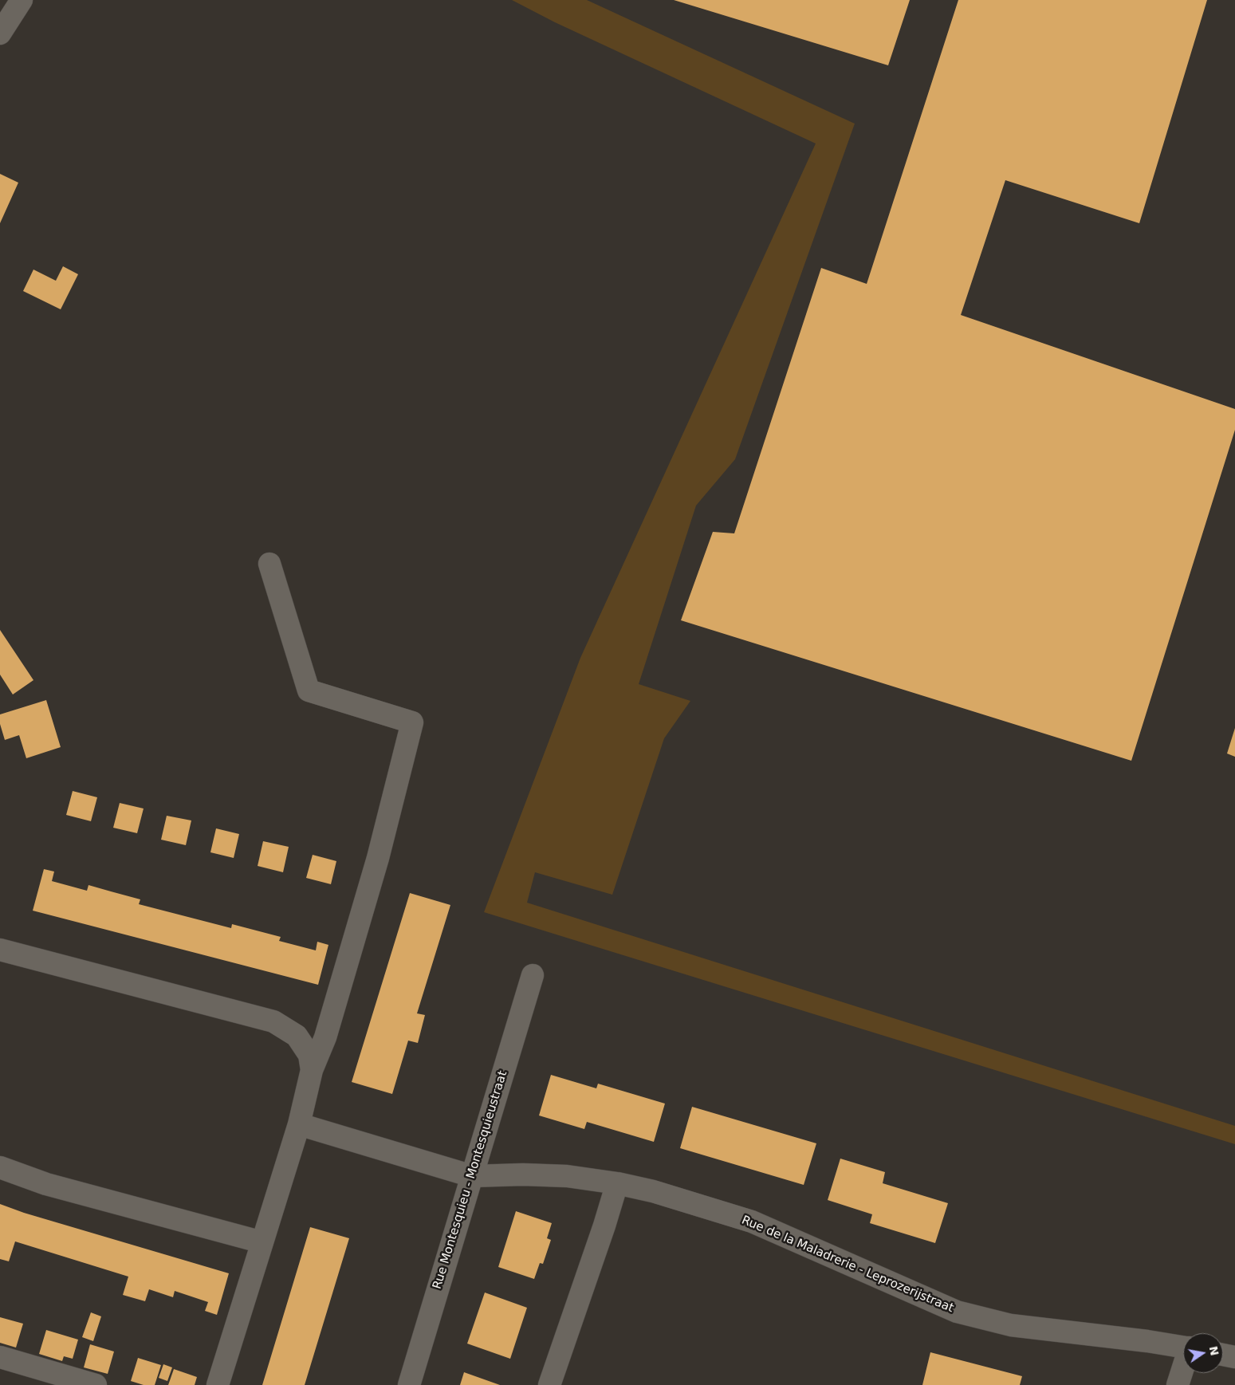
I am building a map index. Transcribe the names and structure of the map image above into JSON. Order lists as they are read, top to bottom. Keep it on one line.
{"streets":{"street":["Rue Montesquieu - Montesquieustraat","Rue de la Maladrerie - Leprozerijstraat"]},"crossings":[["Rue Montesquieu - Montesquieustraat","Rue de la Maladrerie - Leprozerijstraat"]],"north":"right"}
